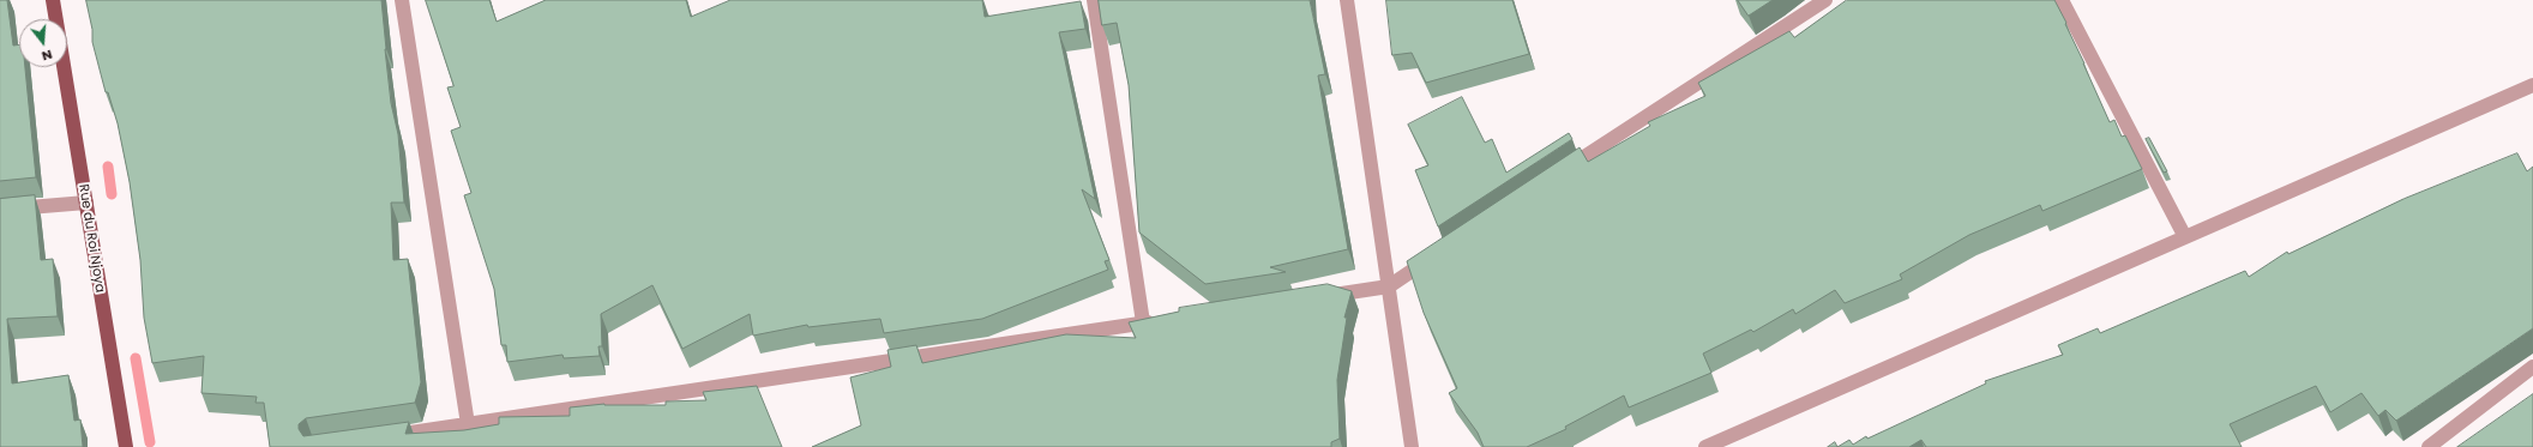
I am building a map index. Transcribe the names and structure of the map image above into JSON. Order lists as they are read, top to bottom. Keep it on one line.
{"streets":{"main road":["Rue du Roi Njoya"]},"north":"bottom"}
